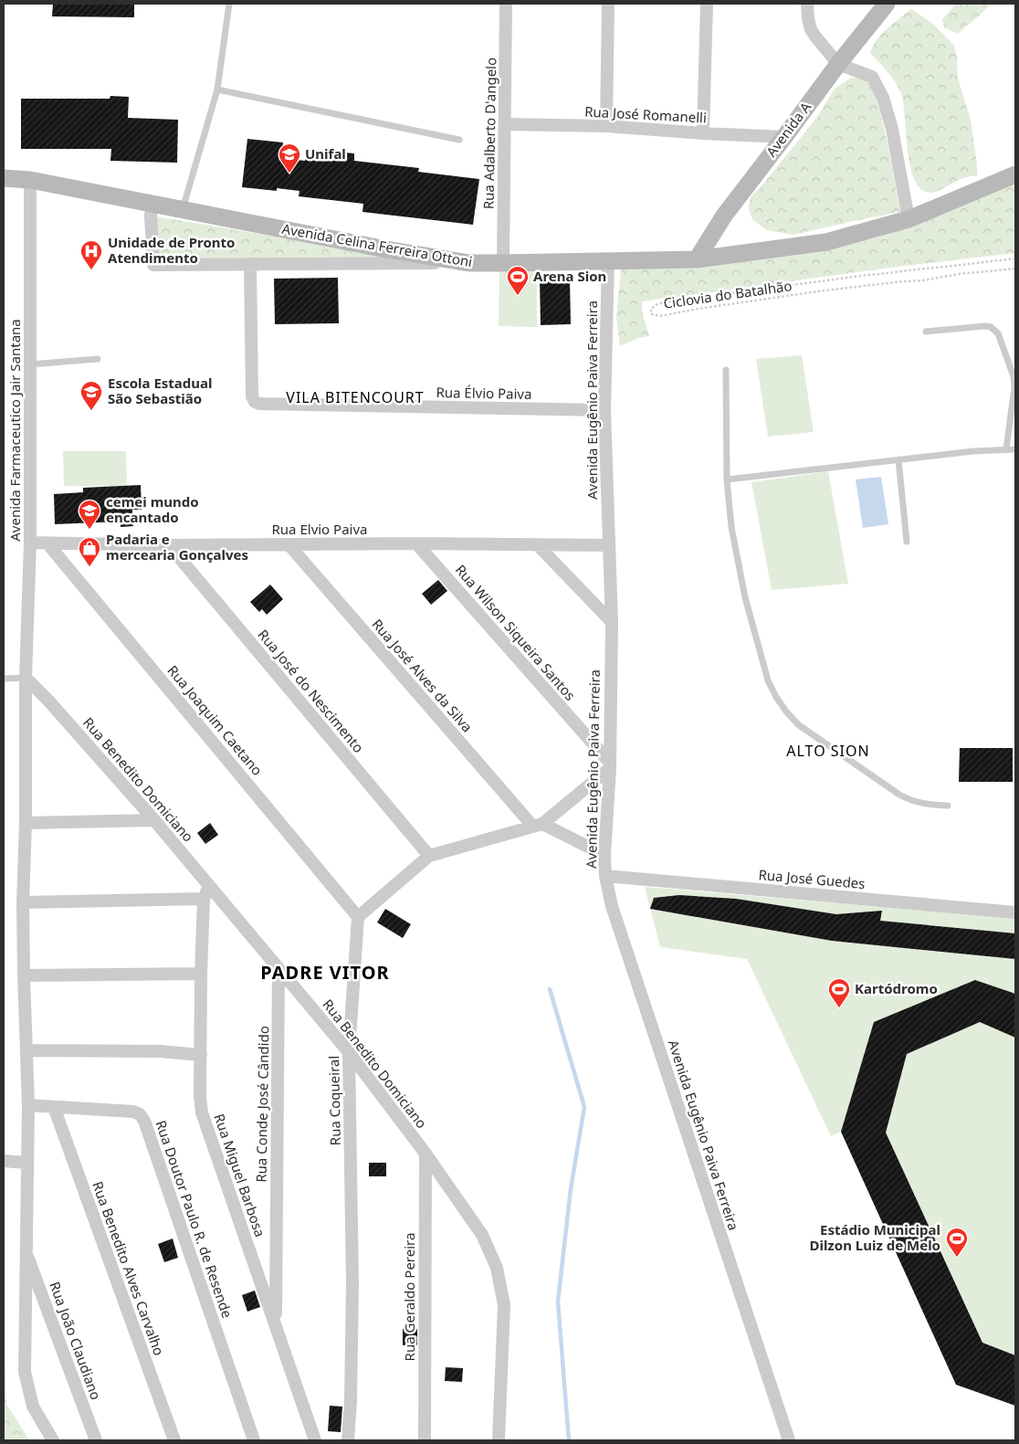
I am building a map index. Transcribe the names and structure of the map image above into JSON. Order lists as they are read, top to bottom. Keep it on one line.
{"streets":{"street":["Rua José Romanelli","Avenida A","Rua Adalberto D'angelo","Avenida Celina Ferreira Ottoni","Rua Élvio Paiva","Avenida Eugênio Paiva Ferreira","Avenida Farmaceutico Jair Santana","Rua Elvio Paiva","Rua Wilson Siqueira Santos","Rua José Alves da Silva","Rua José do Nescimento","Rua Joaquim Caetano","Rua Benedito Domiciano","Rua José Guedes","Rua Coqueiral","Rua Conde José Cândido","Rua Miguel Barbosa","Rua Doutor Paulo R. de Resende","Rua Benedito Alves Carvalho","Rua Geraldo Pereira","Rua João Claudiano"],"path":["Ciclovia do Batalhão"]},"crossings":[["Rua José Romanelli","Avenida A"],["Rua José Romanelli","Rua Adalberto D'angelo"],["Avenida A","Avenida Celina Ferreira Ottoni"],["Rua Adalberto D'angelo","Avenida Celina Ferreira Ottoni"],["Avenida Celina Ferreira Ottoni","Avenida Eugênio Paiva Ferreira"],["Avenida Celina Ferreira Ottoni","Avenida Farmaceutico Jair Santana"],["Rua Élvio Paiva","Avenida Eugênio Paiva Ferreira"],["Avenida Eugênio Paiva Ferreira","Rua Elvio Paiva"],["Avenida Eugênio Paiva Ferreira","Rua Wilson Siqueira Santos"],["Avenida Eugênio Paiva Ferreira","Rua José Guedes"],["Avenida Farmaceutico Jair Santana","Rua Elvio Paiva"],["Avenida Farmaceutico Jair Santana","Rua Benedito Domiciano"],["Avenida Farmaceutico Jair Santana","Rua Doutor Paulo R. de Resende"],["Avenida Farmaceutico Jair Santana","Rua João Claudiano"],["Rua Elvio Paiva","Rua Wilson Siqueira Santos"],["Rua Elvio Paiva","Rua José Alves da Silva"],["Rua Elvio Paiva","Rua José do Nescimento"],["Rua Elvio Paiva","Rua Joaquim Caetano"],["Rua Joaquim Caetano","Rua Coqueiral"],["Rua Benedito Domiciano","Rua Coqueiral"],["Rua Benedito Domiciano","Rua Conde José Cândido"],["Rua Benedito Domiciano","Rua Geraldo Pereira"],["Rua Conde José Cândido","Rua Miguel Barbosa"],["Rua Doutor Paulo R. de Resende","Rua Benedito Alves Carvalho"]],"districts":["VILA BITENCOURT","ALTO SION","PADRE VITOR"],"places":{"school or university":["Unifal","Escola Estadual São Sebastião","cemei mundo encantado"],"hospital":["Unidade de Pronto Atendimento"],"sports":["Arena Sion","Kartódromo","Estádio Municipal Dilzon Luiz de Melo"],"shop":["Padaria e mercearia Gonçalves"]}}
